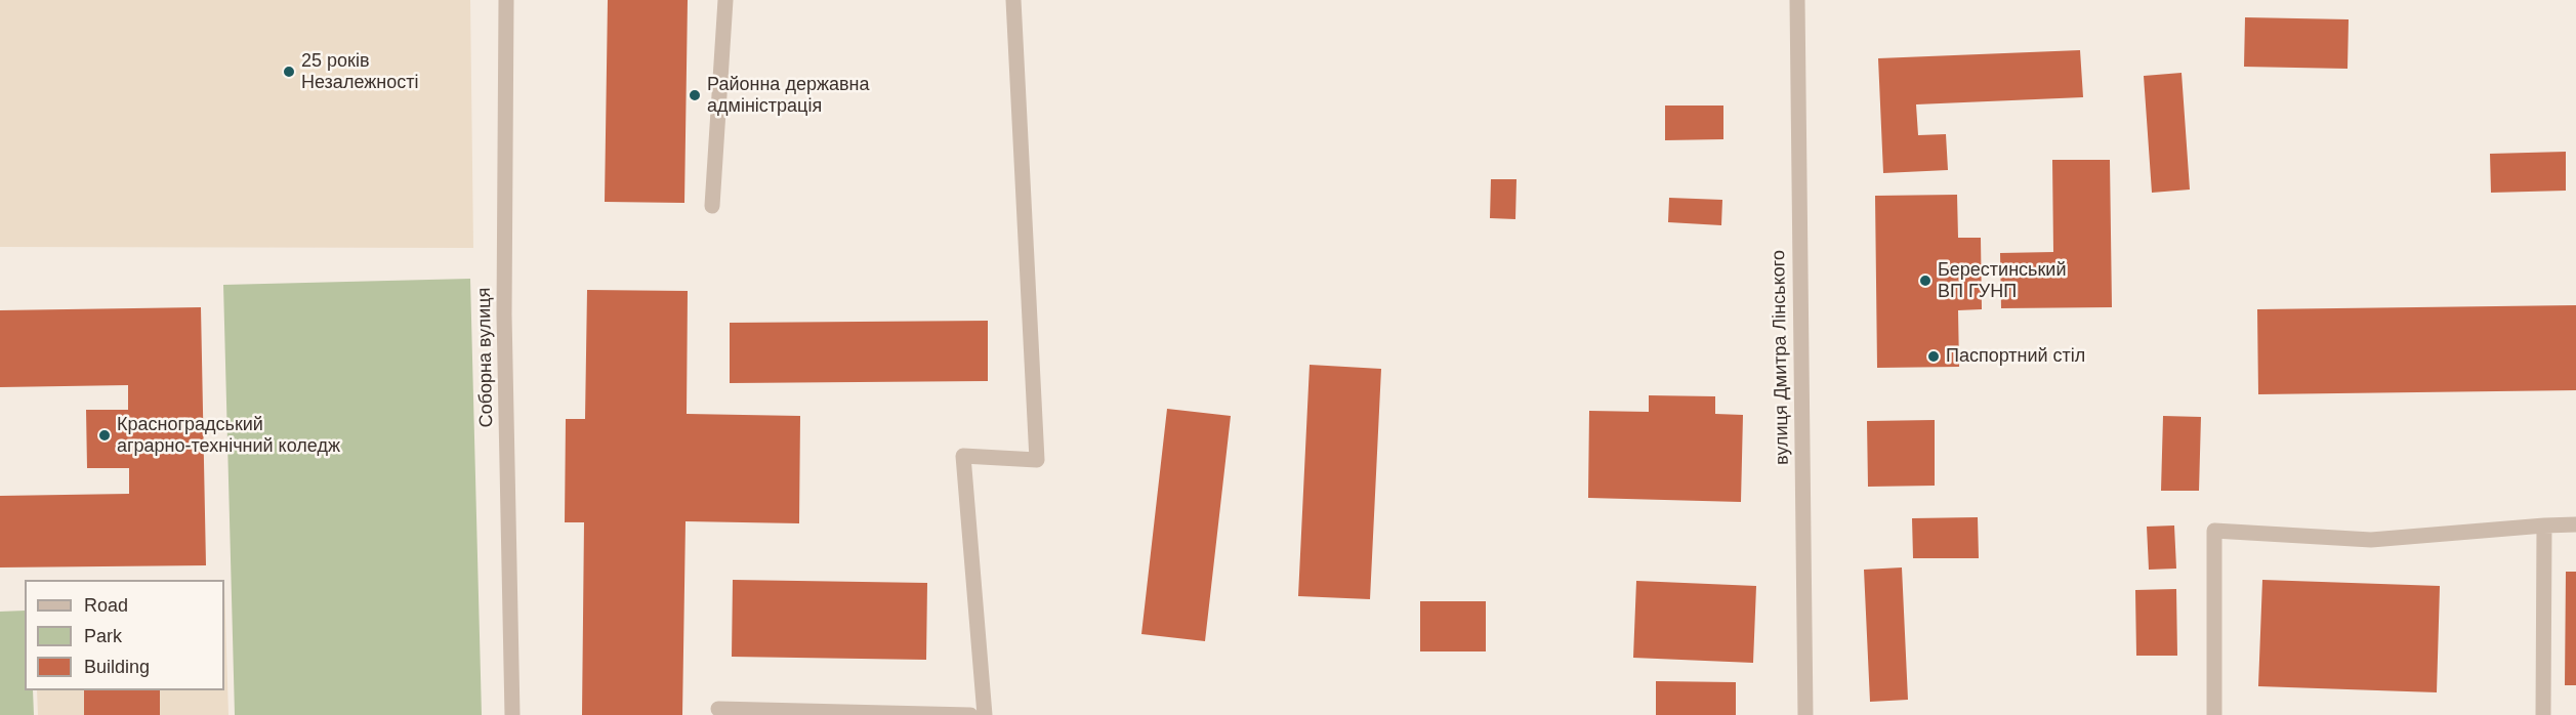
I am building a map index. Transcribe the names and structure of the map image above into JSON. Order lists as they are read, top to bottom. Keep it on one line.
{"streets":{"street":["Соборна вулиця","вулиця Дмитра Лінського"]},"places":["25 років Незалежності","Районна державна адміністрація","Берестинський ВП ГУНП","Паспортний стіл","Красноградський аграрно-технічний коледж"],"legend":["Road","Park","Building"]}
